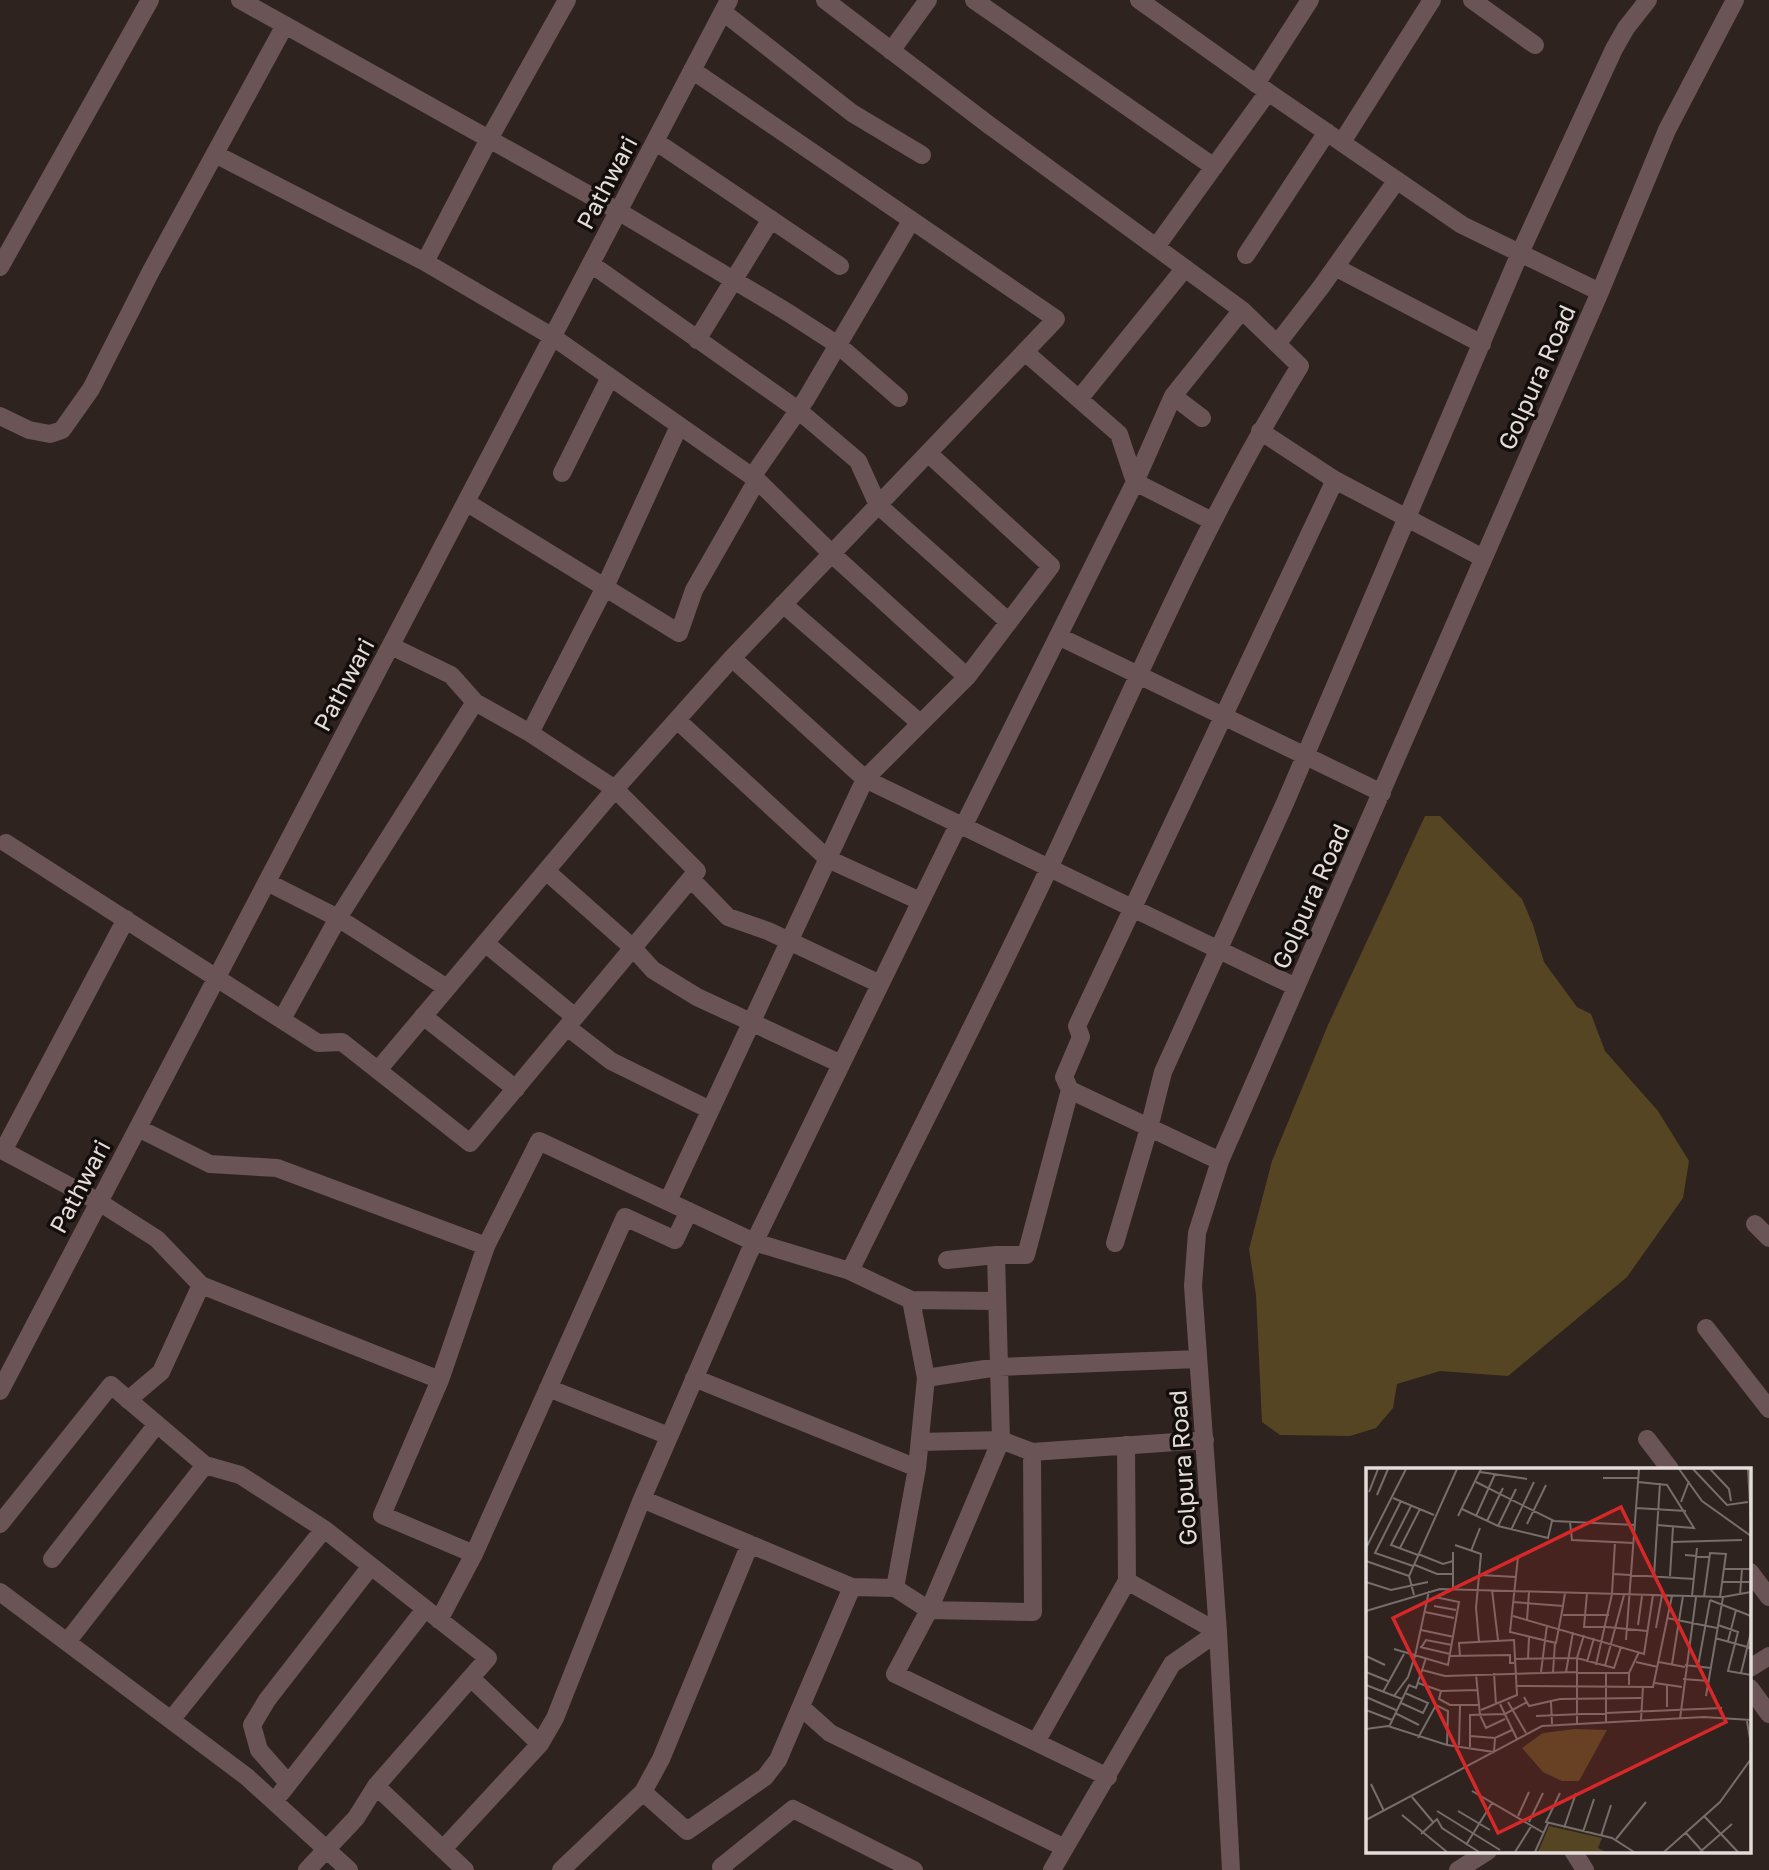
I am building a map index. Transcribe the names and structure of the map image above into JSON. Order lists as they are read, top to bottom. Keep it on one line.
{"streets":{"street":["Pathwari","Golpura Road"]}}
